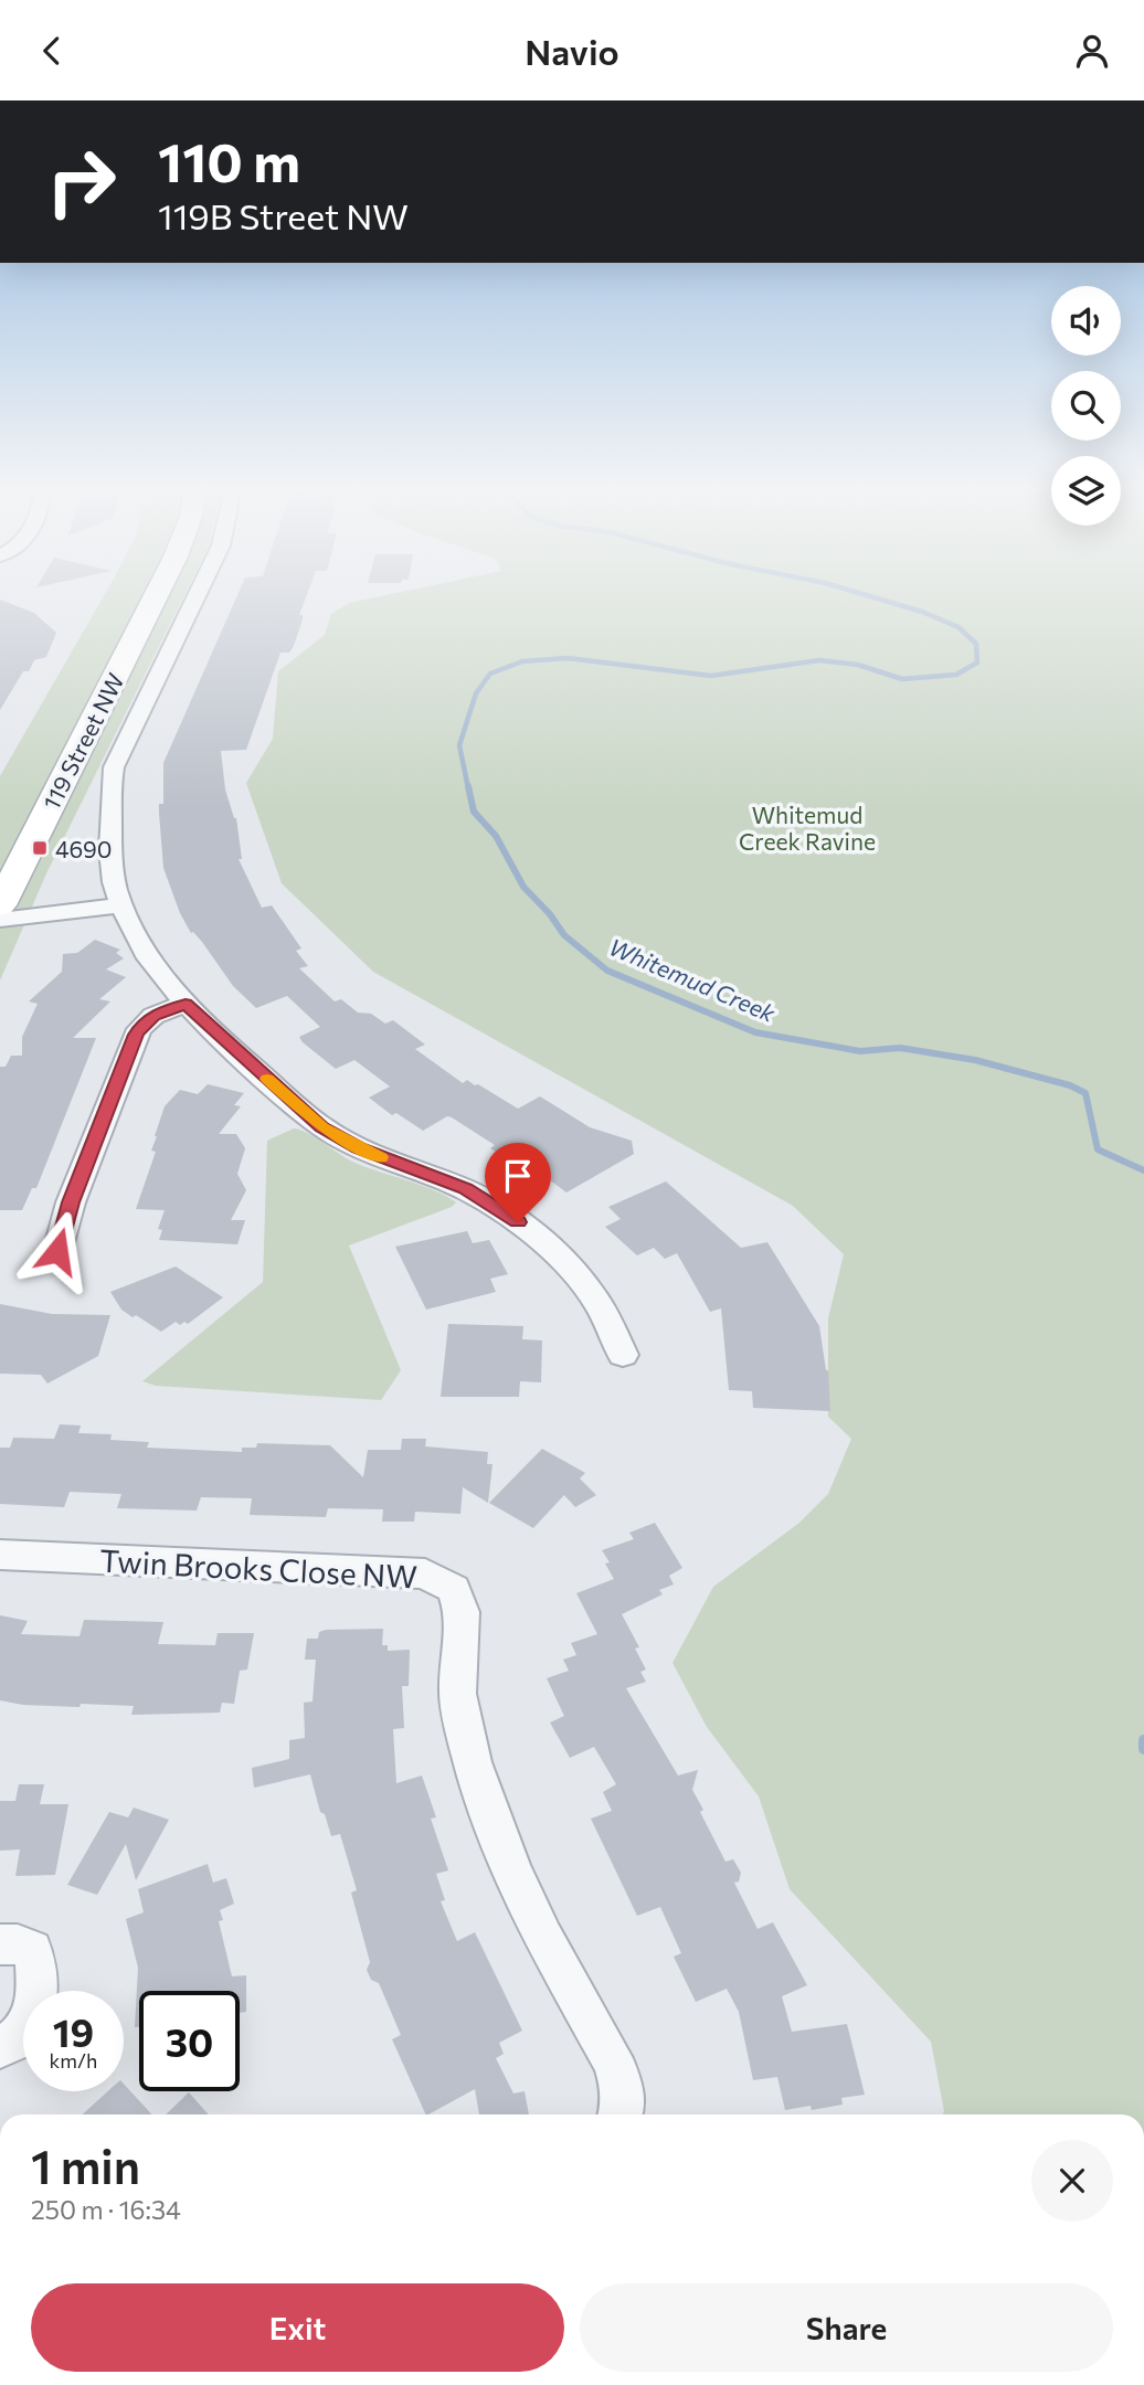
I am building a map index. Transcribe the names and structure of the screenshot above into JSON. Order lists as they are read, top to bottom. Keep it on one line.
{"streets":{"street":["119 Street NW","Twin Brooks Close NW"]},"water":["Whitemud Creek"],"parks":["Whitemud Creek Ravine"],"places":{"transit":["4690"]},"page":{"header":"Navio","turn":["110 m","119B Street NW"],"speed":"19 km/h","limit":"30","heading":["1 min","250 m · 16:34"],"buttons":["Exit","Share"]}}
